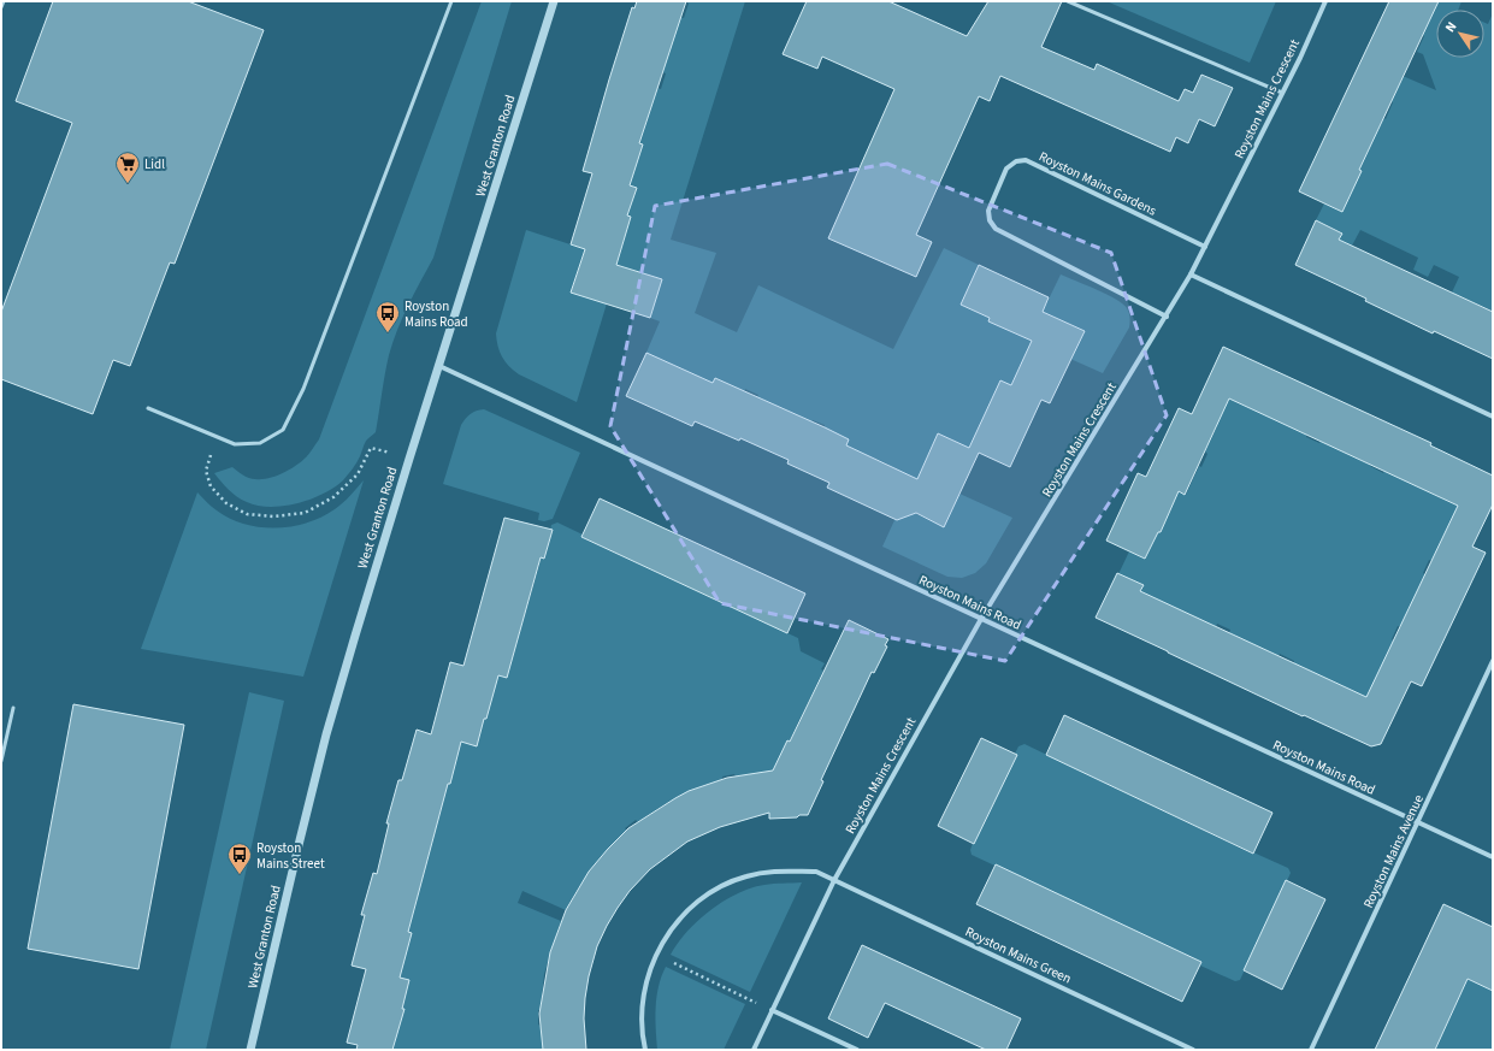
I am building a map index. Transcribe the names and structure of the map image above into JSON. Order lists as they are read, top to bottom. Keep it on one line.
{"streets":{"street":["Royston Mains Crescent","West Granton Road","Royston Mains Gardens","Royston Mains Road","Royston Mains Avenue","Royston Mains Green"]},"crossings":[["Royston Mains Crescent","Royston Mains Gardens"],["Royston Mains Crescent","Royston Mains Road"],["Royston Mains Crescent","Royston Mains Green"],["West Granton Road","Royston Mains Road"],["Royston Mains Road","Royston Mains Avenue"]],"places":{"supermarket":["Lidl"],"bus stop":["Royston Mains Road","Royston Mains Street"]},"north":"top left"}
